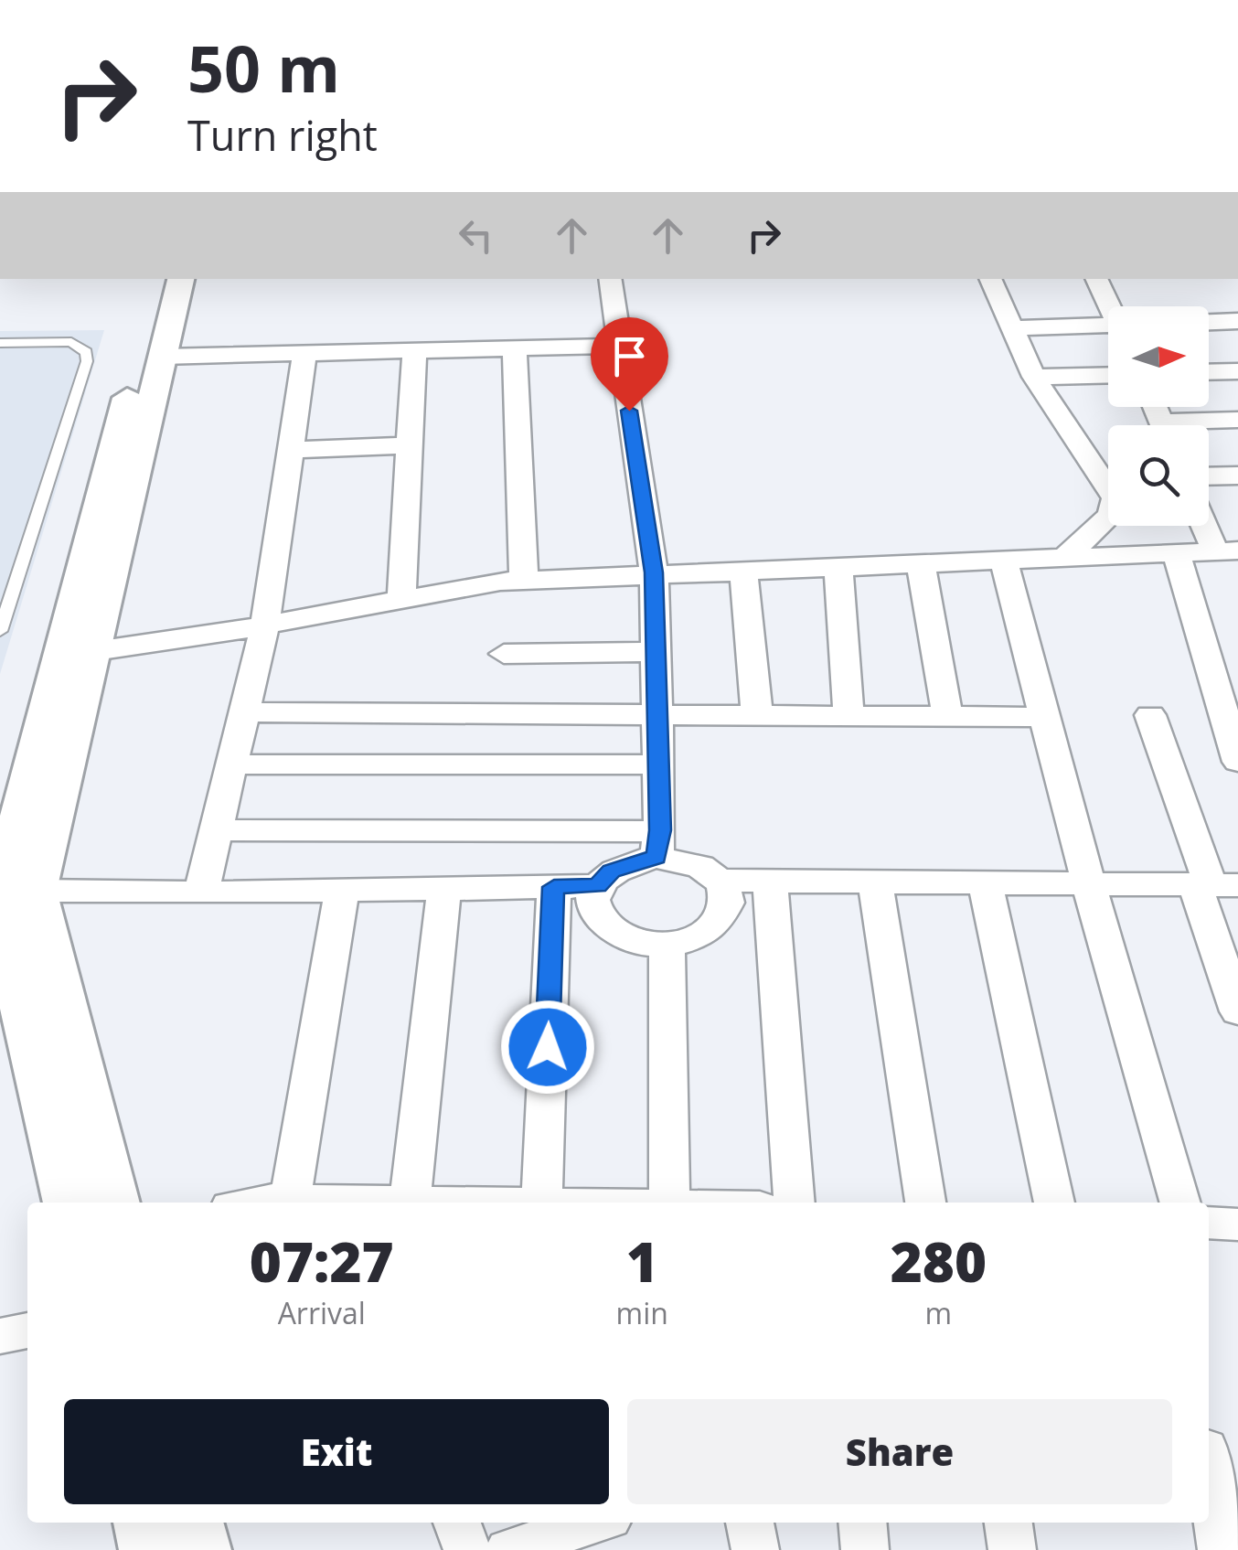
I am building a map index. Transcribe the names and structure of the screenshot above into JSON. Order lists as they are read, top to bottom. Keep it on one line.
{"north":"right","page":{"turn":["50 m","Turn right"],"eta":["07:27","Arrival","1","min","280","m"],"buttons":["Exit","Share"]}}
